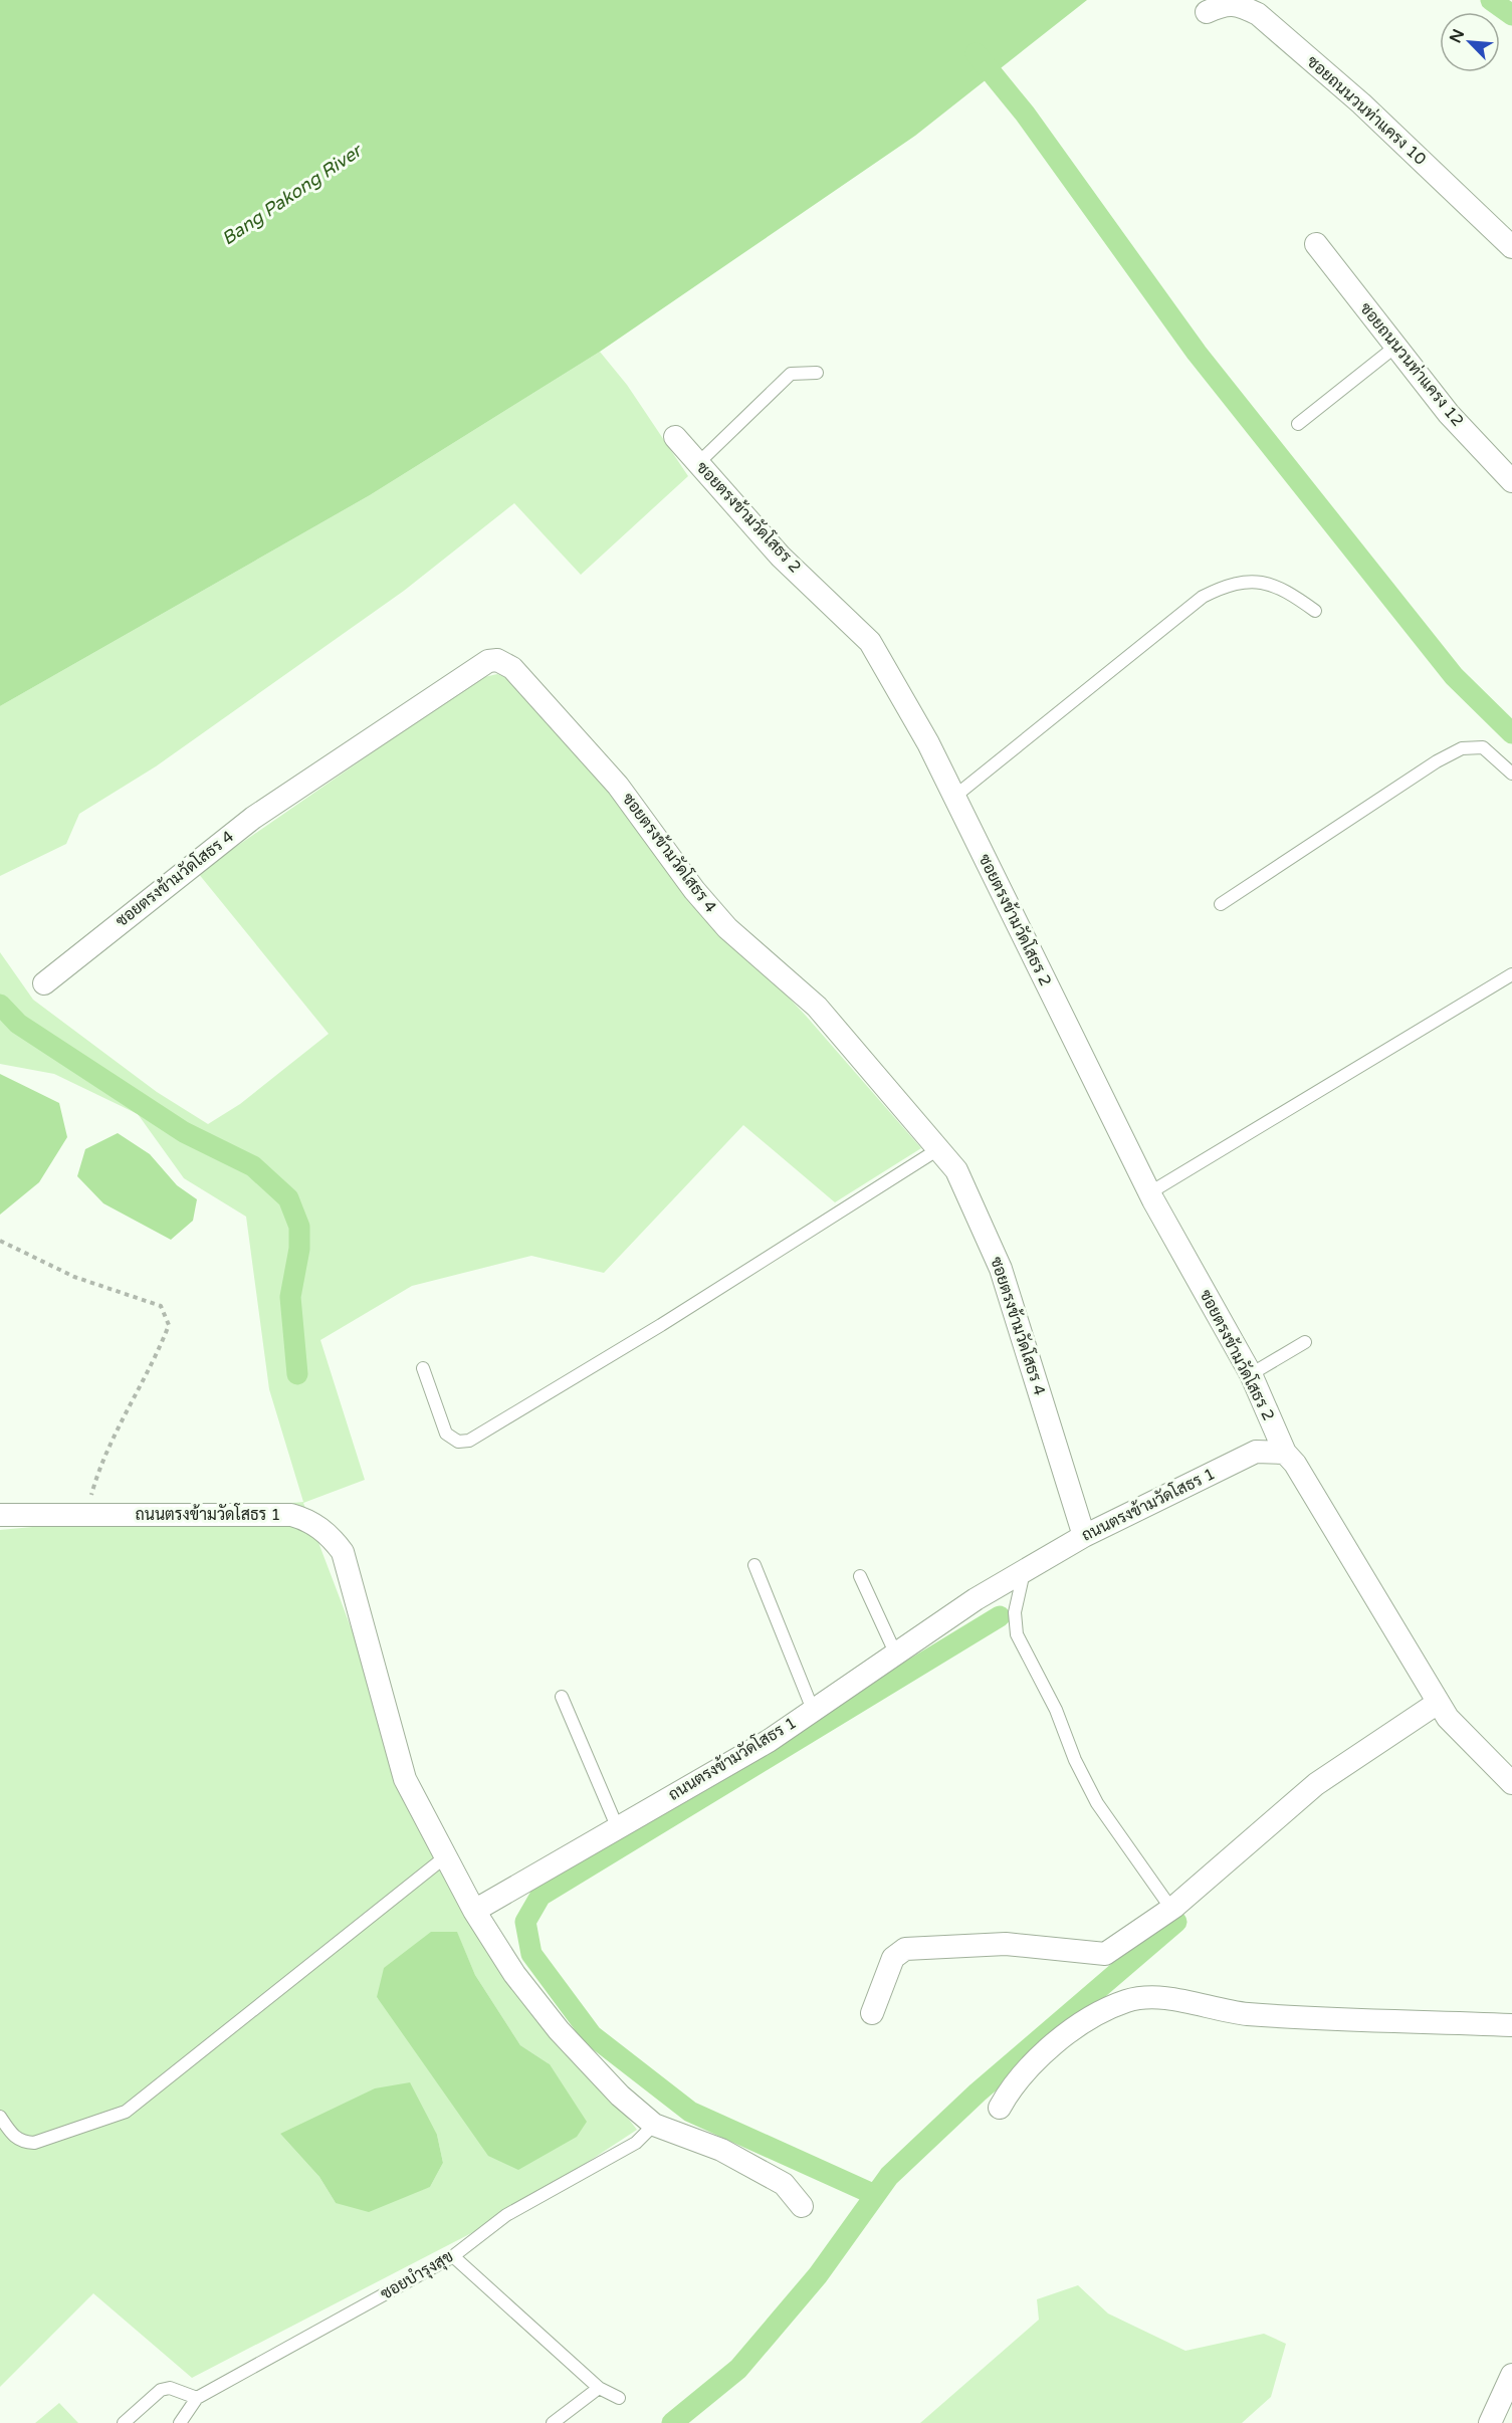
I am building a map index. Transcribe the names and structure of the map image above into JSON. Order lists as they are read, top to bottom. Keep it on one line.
{"streets":{"street":["ซอยถนนวนท่าแครง 10","ซอยถนนวนท่าแครง 12","ซอยตรงข้ามวัดโสธร 2","ซอยตรงข้ามวัดโสธร 4","ถนนตรงข้ามวัดโสธร 1"],"lane":["ซอยบำรุงสุข"]},"crossings":[["ซอยตรงข้ามวัดโสธร 2","ถนนตรงข้ามวัดโสธร 1"],["ซอยตรงข้ามวัดโสธร 4","ถนนตรงข้ามวัดโสธร 1"]],"water":["Bang Pakong River"],"north":"top left"}
